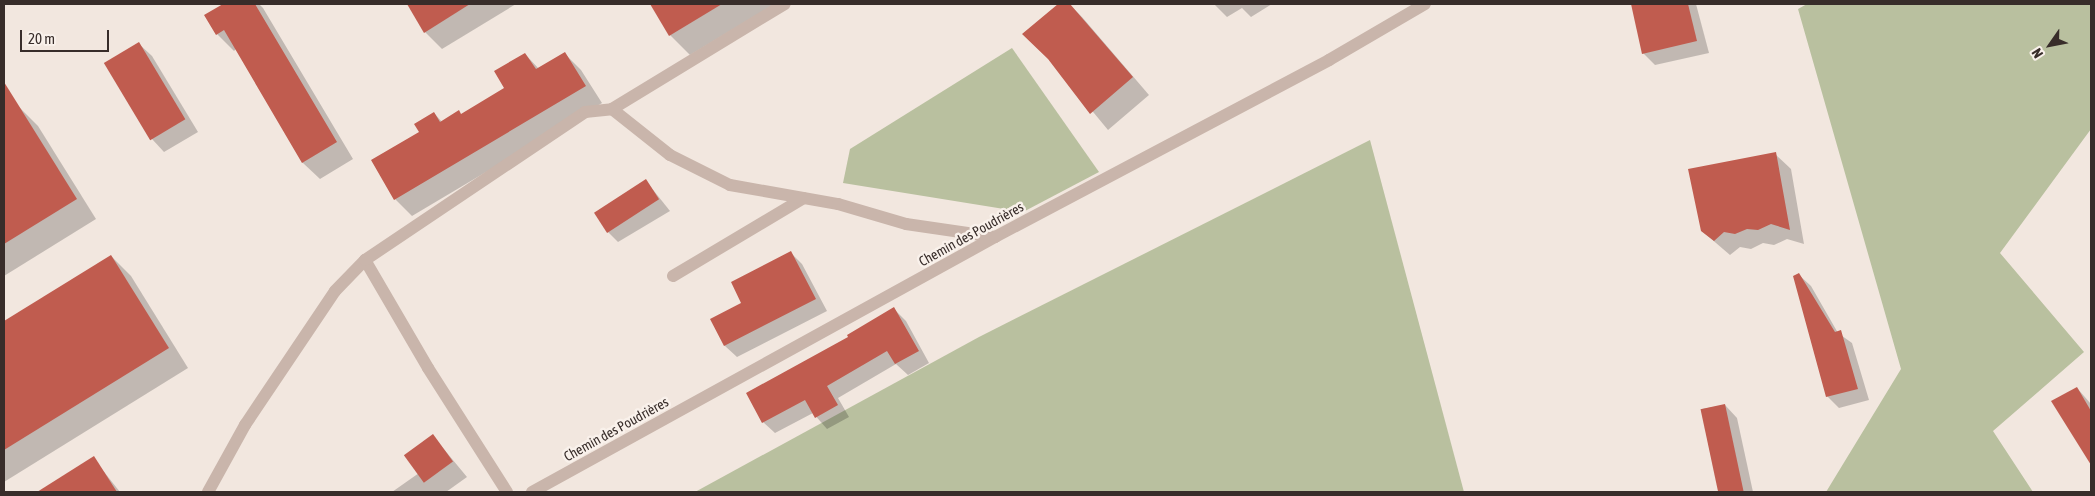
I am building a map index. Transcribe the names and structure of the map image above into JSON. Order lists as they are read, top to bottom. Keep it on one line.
{"streets":{"street":["Chemin des Poudrières"]},"scale_bar":"20 m","north":"bottom left"}
